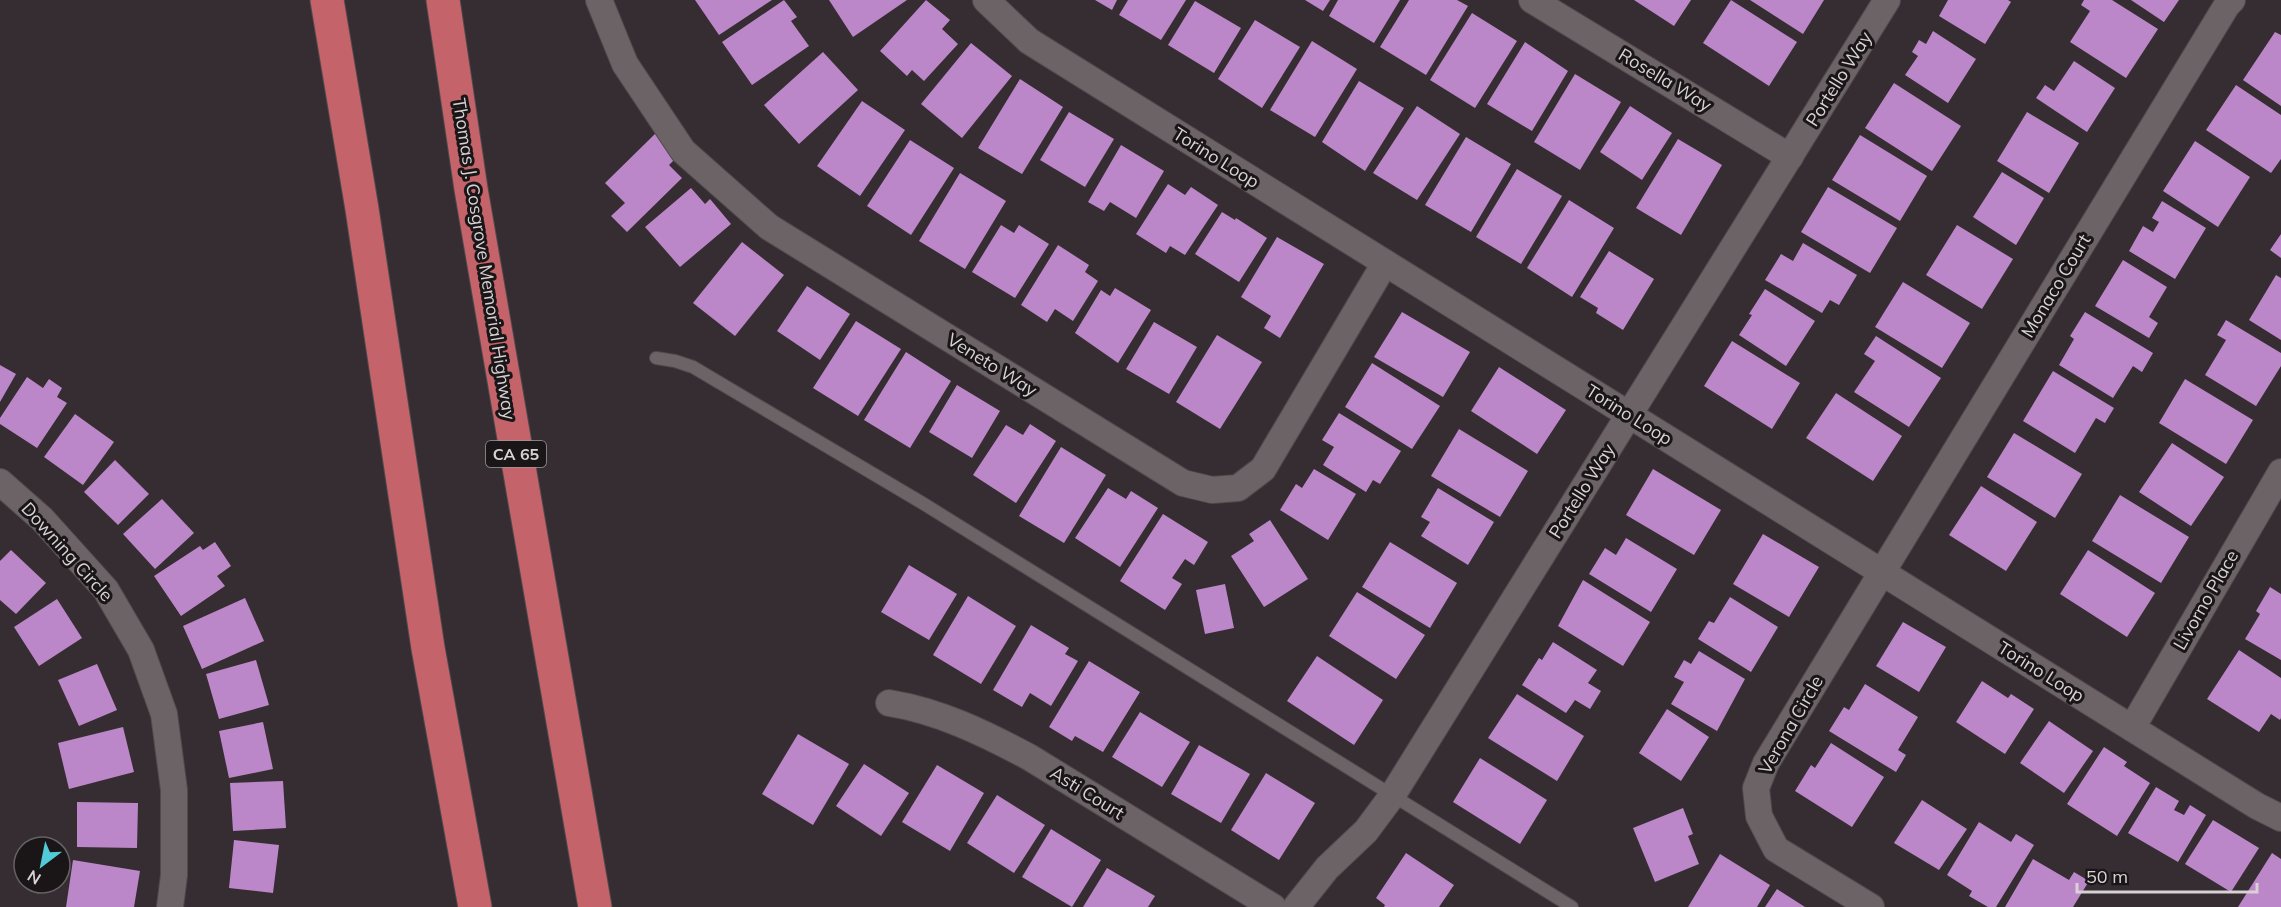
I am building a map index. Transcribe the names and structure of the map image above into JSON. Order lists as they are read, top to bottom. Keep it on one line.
{"streets":{"highway":["Thomas J. Cosgrove Memorial Highway","CA 65"],"street":["Portello Way","Rosella Way","Torino Loop","Monaco Court","Veneto Way","Downing Circle","Livorno Place","Verona Circle","Asti Court"]},"crossings":[["Portello Way","Rosella Way"],["Portello Way","Torino Loop"],["Torino Loop","Monaco Court"],["Torino Loop","Veneto Way"],["Torino Loop","Livorno Place"],["Torino Loop","Verona Circle"],["Monaco Court","Verona Circle"]],"scale_bar":"50 m","north":"bottom left"}
